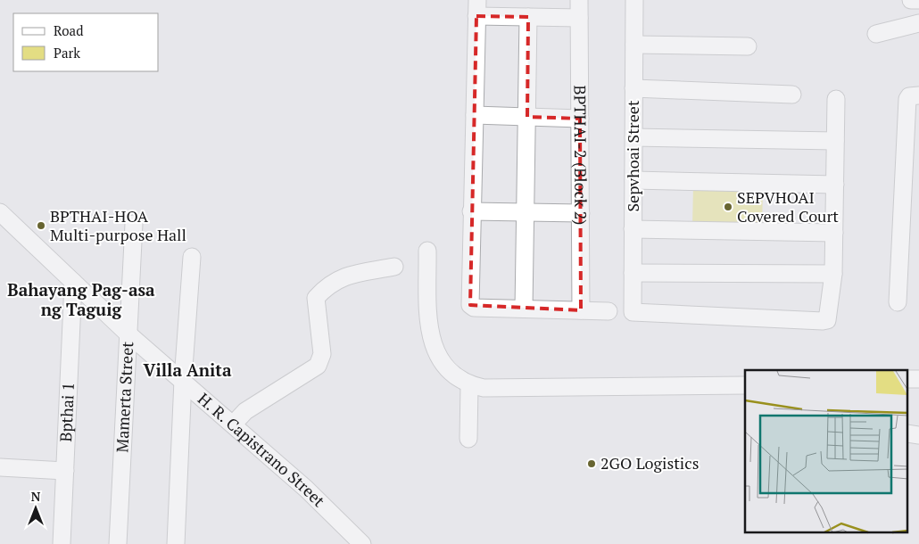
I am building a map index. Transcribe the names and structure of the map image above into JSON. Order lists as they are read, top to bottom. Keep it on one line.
{"streets":{"street":["BPTHAI-2 (Block 2)","Sepvhoai Street","Mamerta Street","Bpthai 1","H. R. Capistrano Street"]},"crossings":[["Mamerta Street","H. R. Capistrano Street"],["Bpthai 1","H. R. Capistrano Street"]],"districts":["Bahayang Pag-asa ng Taguig","Villa Anita"],"places":["SEPVHOAI Covered Court","BPTHAI-HOA Multi-purpose Hall","2GO Logistics"],"legend":["Road","Park"],"north":"top"}
